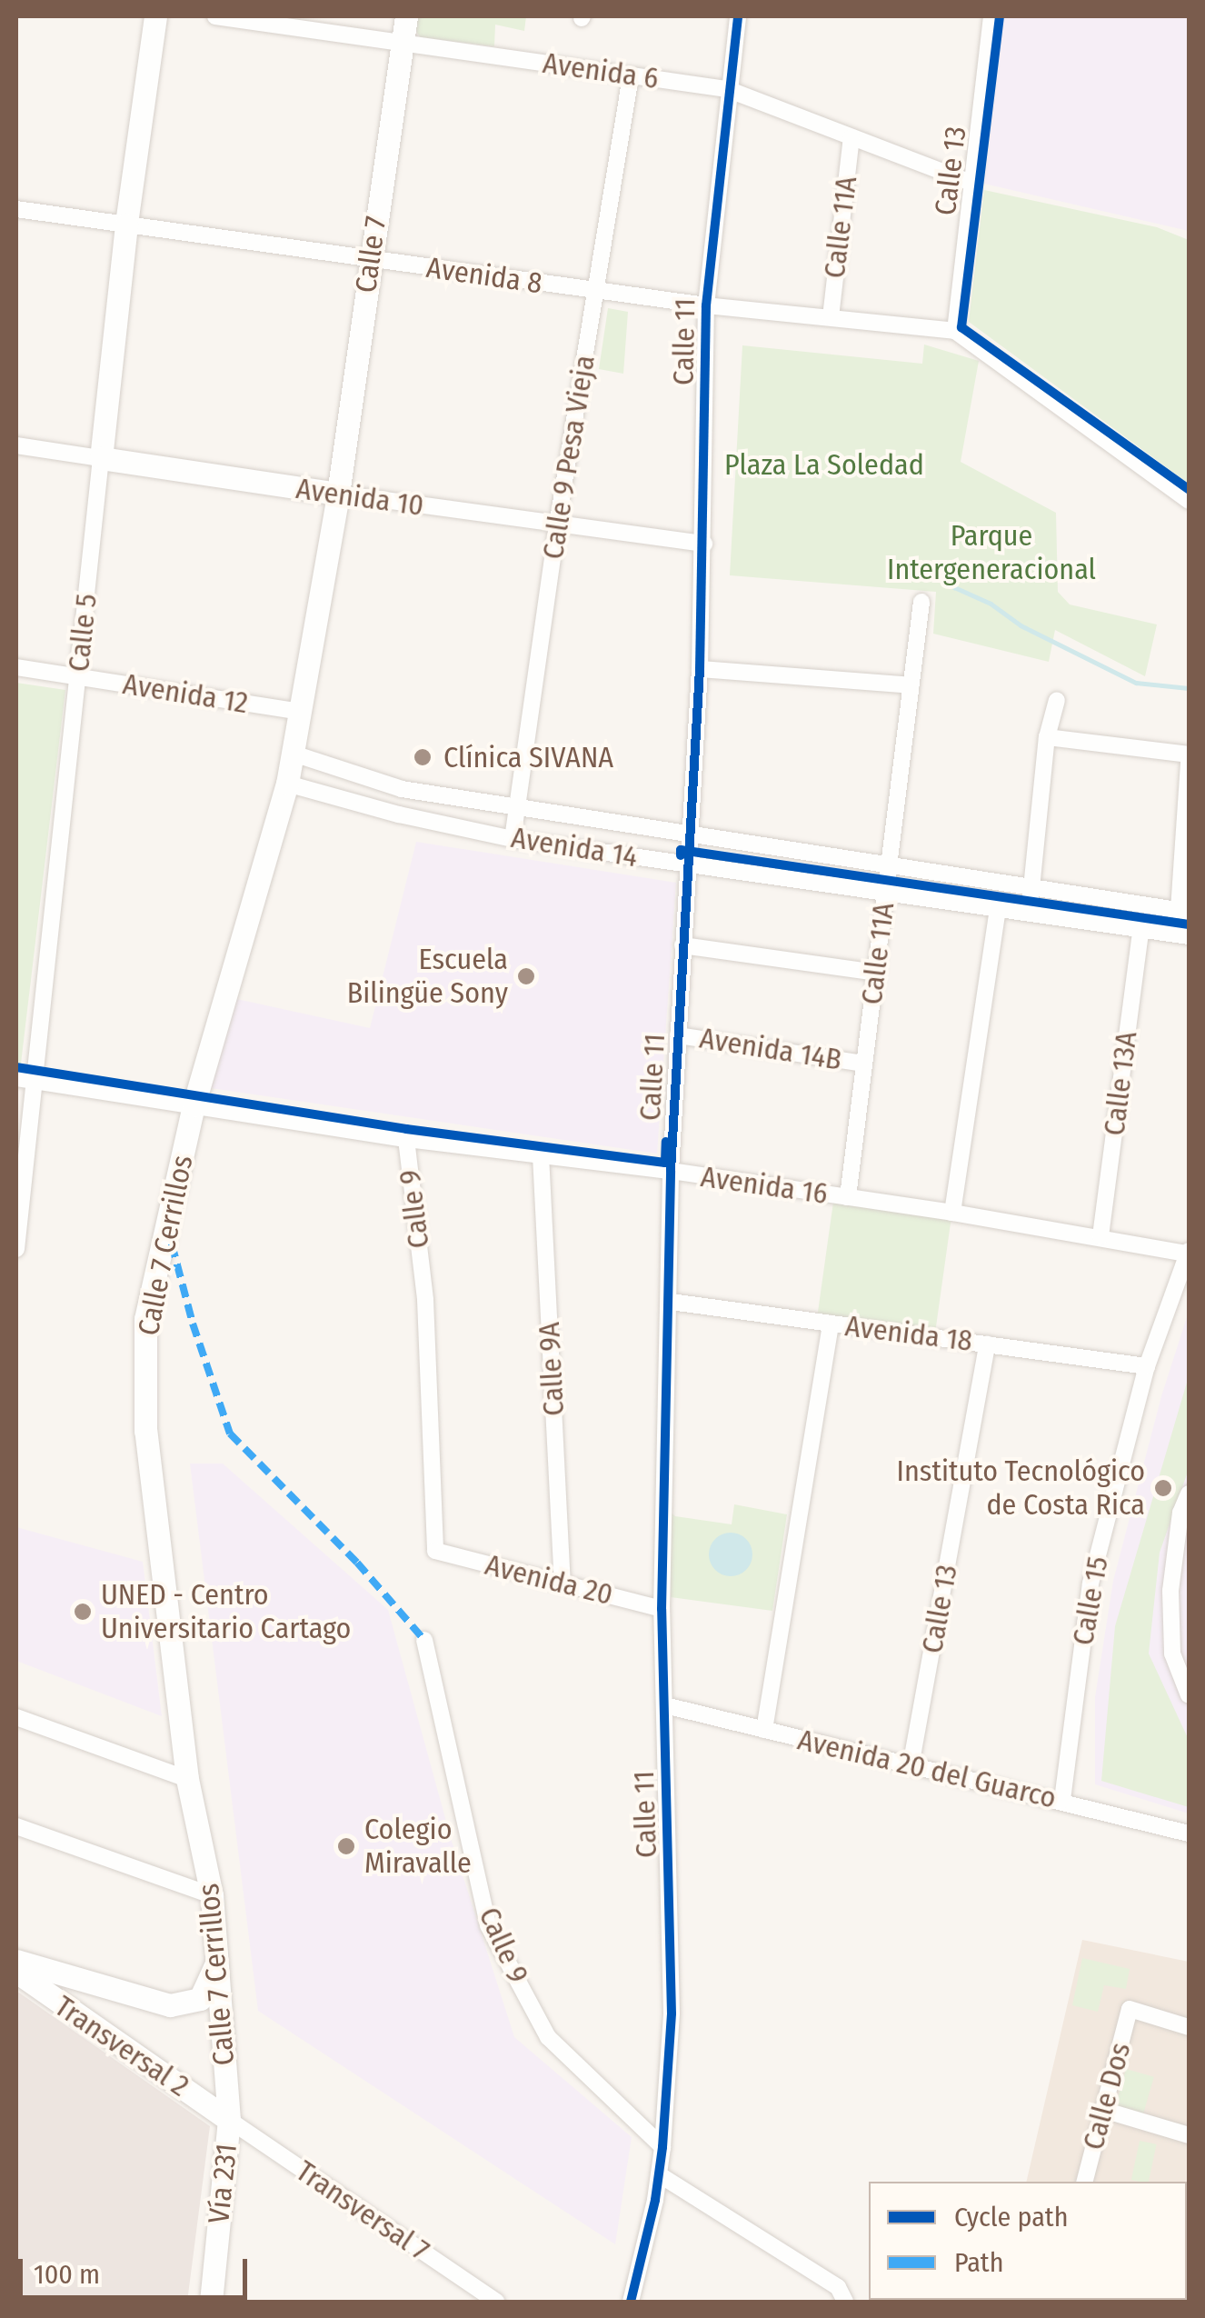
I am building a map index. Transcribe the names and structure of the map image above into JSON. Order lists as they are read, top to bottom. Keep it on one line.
{"streets":{"main road":["Calle 7","Avenida 10","Calle 5","Calle 7 Cerrillos","Transversal 2","Vía 231"],"street":["Avenida 6","Calle 13","Calle 11A","Avenida 8","Calle 11","Calle 9 Pesa Vieja","Avenida 12","Avenida 14","Avenida 14B","Calle 13A","Avenida 16","Calle 9","Avenida 18","Calle 9A","Avenida 20","Calle 15","Avenida 20 del Guarco","Calle Dos","Transversal 7"]},"crossings":[["Avenida 6","Calle 13"],["Avenida 6","Calle 11A"],["Avenida 6","Calle 7"],["Avenida 6","Calle 11"],["Avenida 6","Calle 9 Pesa Vieja"],["Calle 13","Avenida 8"],["Calle 13","Avenida 18"],["Calle 13","Avenida 20 del Guarco"],["Calle 11A","Avenida 8"],["Calle 11A","Avenida 14"],["Calle 11A","Avenida 14B"],["Calle 11A","Avenida 16"],["Calle 7","Avenida 8"],["Calle 7","Avenida 10"],["Calle 7","Calle 7 Cerrillos"],["Avenida 8","Calle 11"],["Avenida 8","Calle 9 Pesa Vieja"],["Avenida 8","Calle 5"],["Calle 11","Avenida 10"],["Calle 11","Avenida 14"],["Calle 11","Avenida 14B"],["Calle 11","Avenida 16"],["Calle 11","Calle 9"],["Calle 11","Avenida 18"],["Calle 11","Avenida 20"],["Calle 11","Avenida 20 del Guarco"],["Calle 9 Pesa Vieja","Avenida 10"],["Calle 9 Pesa Vieja","Avenida 14"],["Avenida 10","Calle 5"],["Avenida 10","Calle 7 Cerrillos"],["Calle 5","Avenida 12"],["Calle 5","Avenida 16"],["Avenida 12","Calle 7 Cerrillos"],["Avenida 14","Calle 13A"],["Avenida 14","Calle 7 Cerrillos"],["Calle 13A","Avenida 16"],["Avenida 16","Calle 9"],["Avenida 16","Calle 7 Cerrillos"],["Avenida 16","Calle 9A"],["Avenida 16","Calle 15"],["Calle 9","Avenida 20"],["Calle 7 Cerrillos","Transversal 2"],["Calle 7 Cerrillos","Vía 231"],["Calle 7 Cerrillos","Transversal 7"],["Avenida 18","Calle 15"],["Calle 9A","Avenida 20"],["Calle 15","Avenida 20 del Guarco"],["Transversal 2","Vía 231"],["Transversal 2","Transversal 7"],["Vía 231","Transversal 7"]],"parks":["Plaza La Soledad","Parque Intergeneracional"],"places":["Clínica SIVANA","Escuela Bilingüe Sony","Instituto Tecnológico de Costa Rica","UNED - Centro Universitario Cartago","Colegio Miravalle"],"legend":["Cycle path","Path"],"scale_bar":"100 m"}
